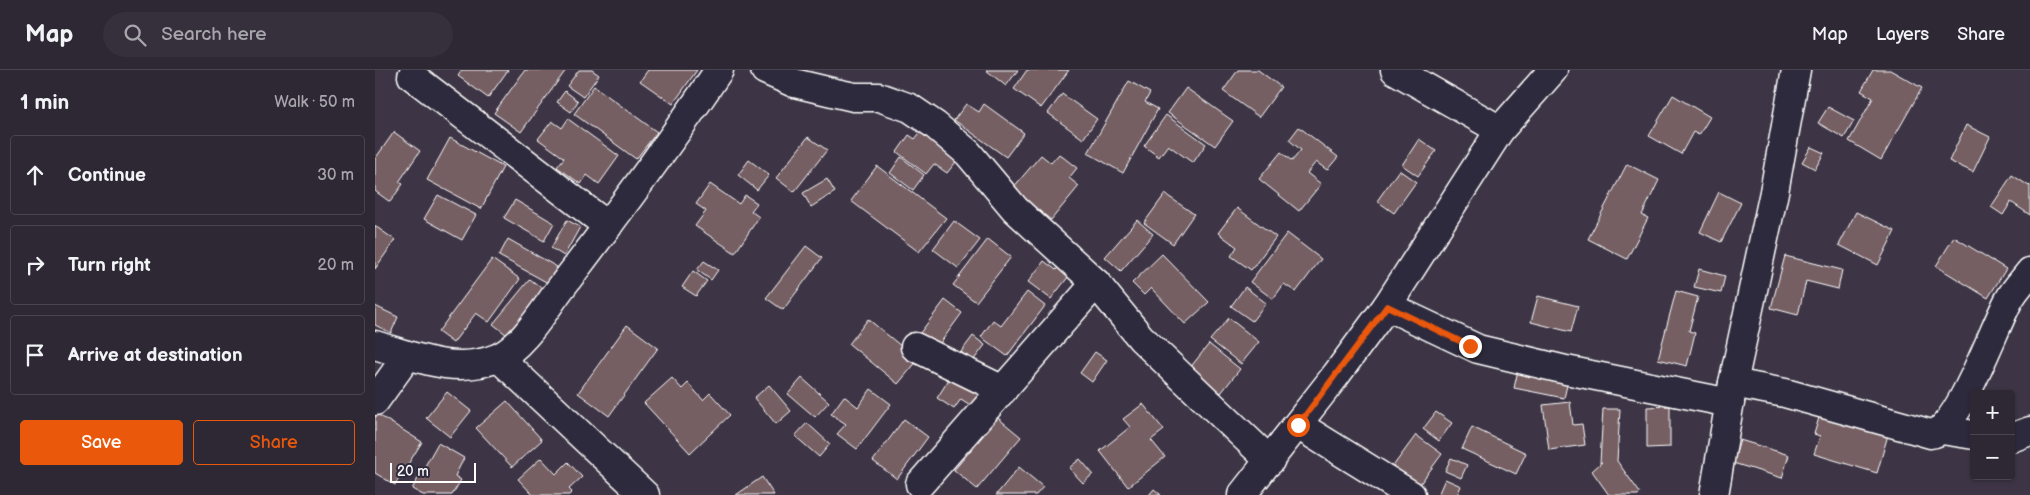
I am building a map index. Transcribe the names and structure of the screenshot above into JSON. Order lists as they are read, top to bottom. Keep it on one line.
{"scale_bar":"20 m","page":{"header":"Map","search":"Search here","nav":["Map","Layers","Share"],"heading":["1 min","Walk · 50 m"],"list":[["Continue","30 m"],["Turn right","20 m"],"Arrive at destination"],"map_buttons":["+","−"],"buttons":["Save","Share"],"scale":"20 m"}}
